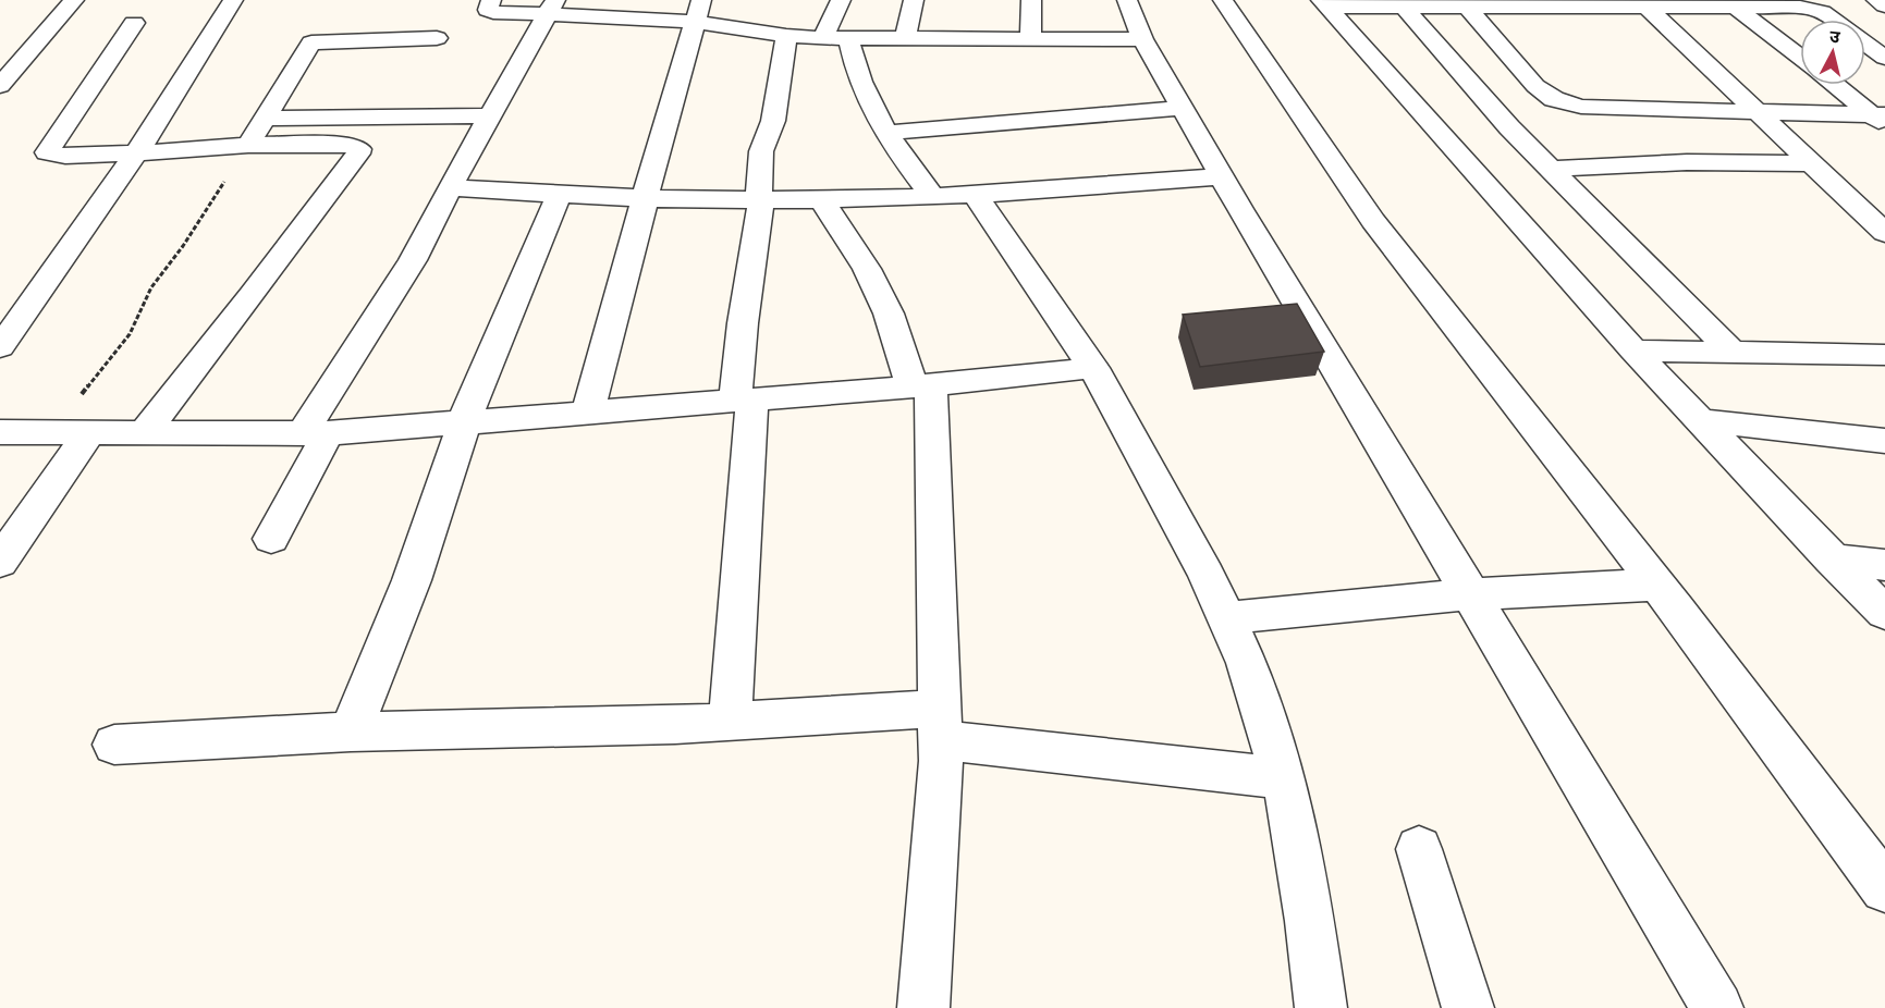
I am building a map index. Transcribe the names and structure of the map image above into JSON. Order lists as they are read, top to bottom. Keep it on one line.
{"north":"top"}
